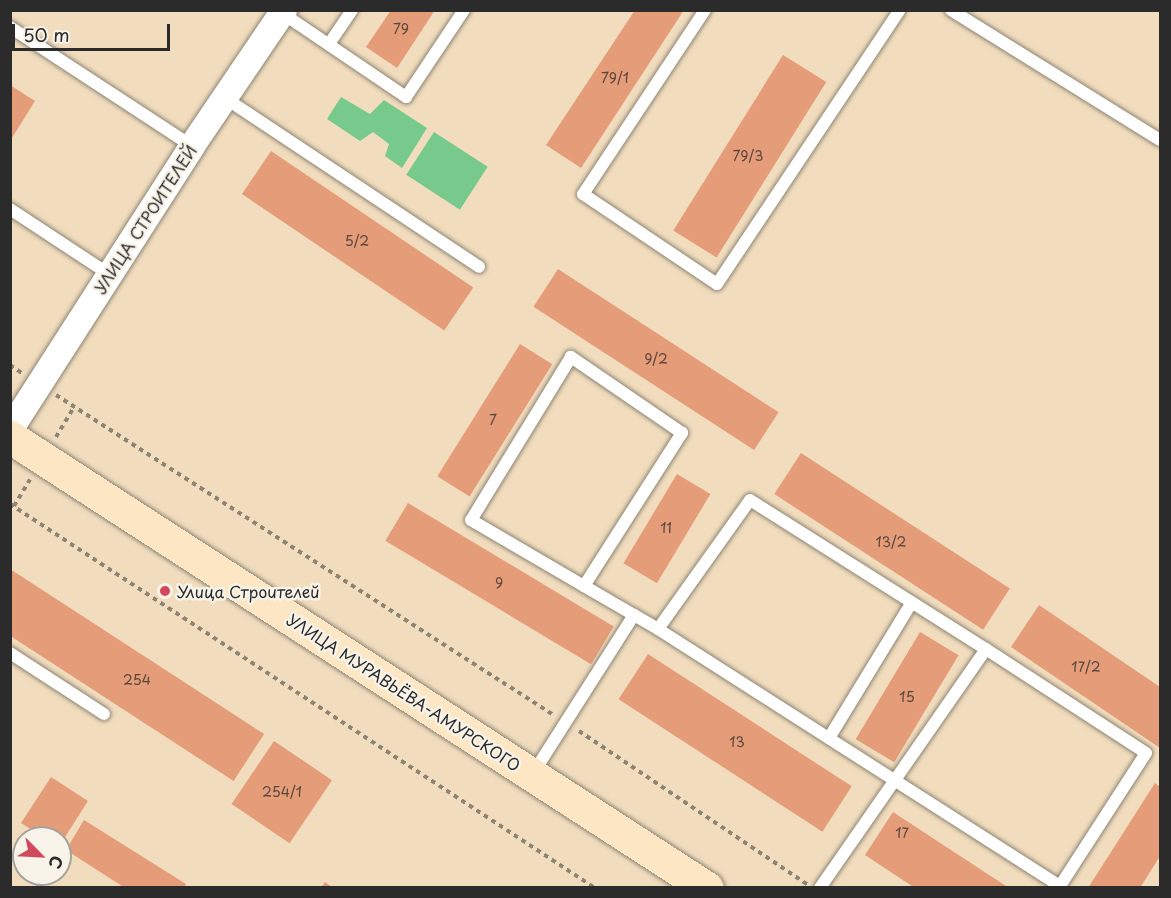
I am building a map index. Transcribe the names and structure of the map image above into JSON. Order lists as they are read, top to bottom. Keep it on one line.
{"streets":{"street":["УЛИЦА СТРОИТЕЛЕЙ","УЛИЦА МУРАВЬЁВА-АМУРСКОГО"]},"places":["Улица Строителей"],"house_numbers":["79","79/1","79/3","5/2","9/2","7","11","13/2","9","17/2","254","15","13","254/1","17"],"scale_bar":"50 m","north":"bottom right"}
